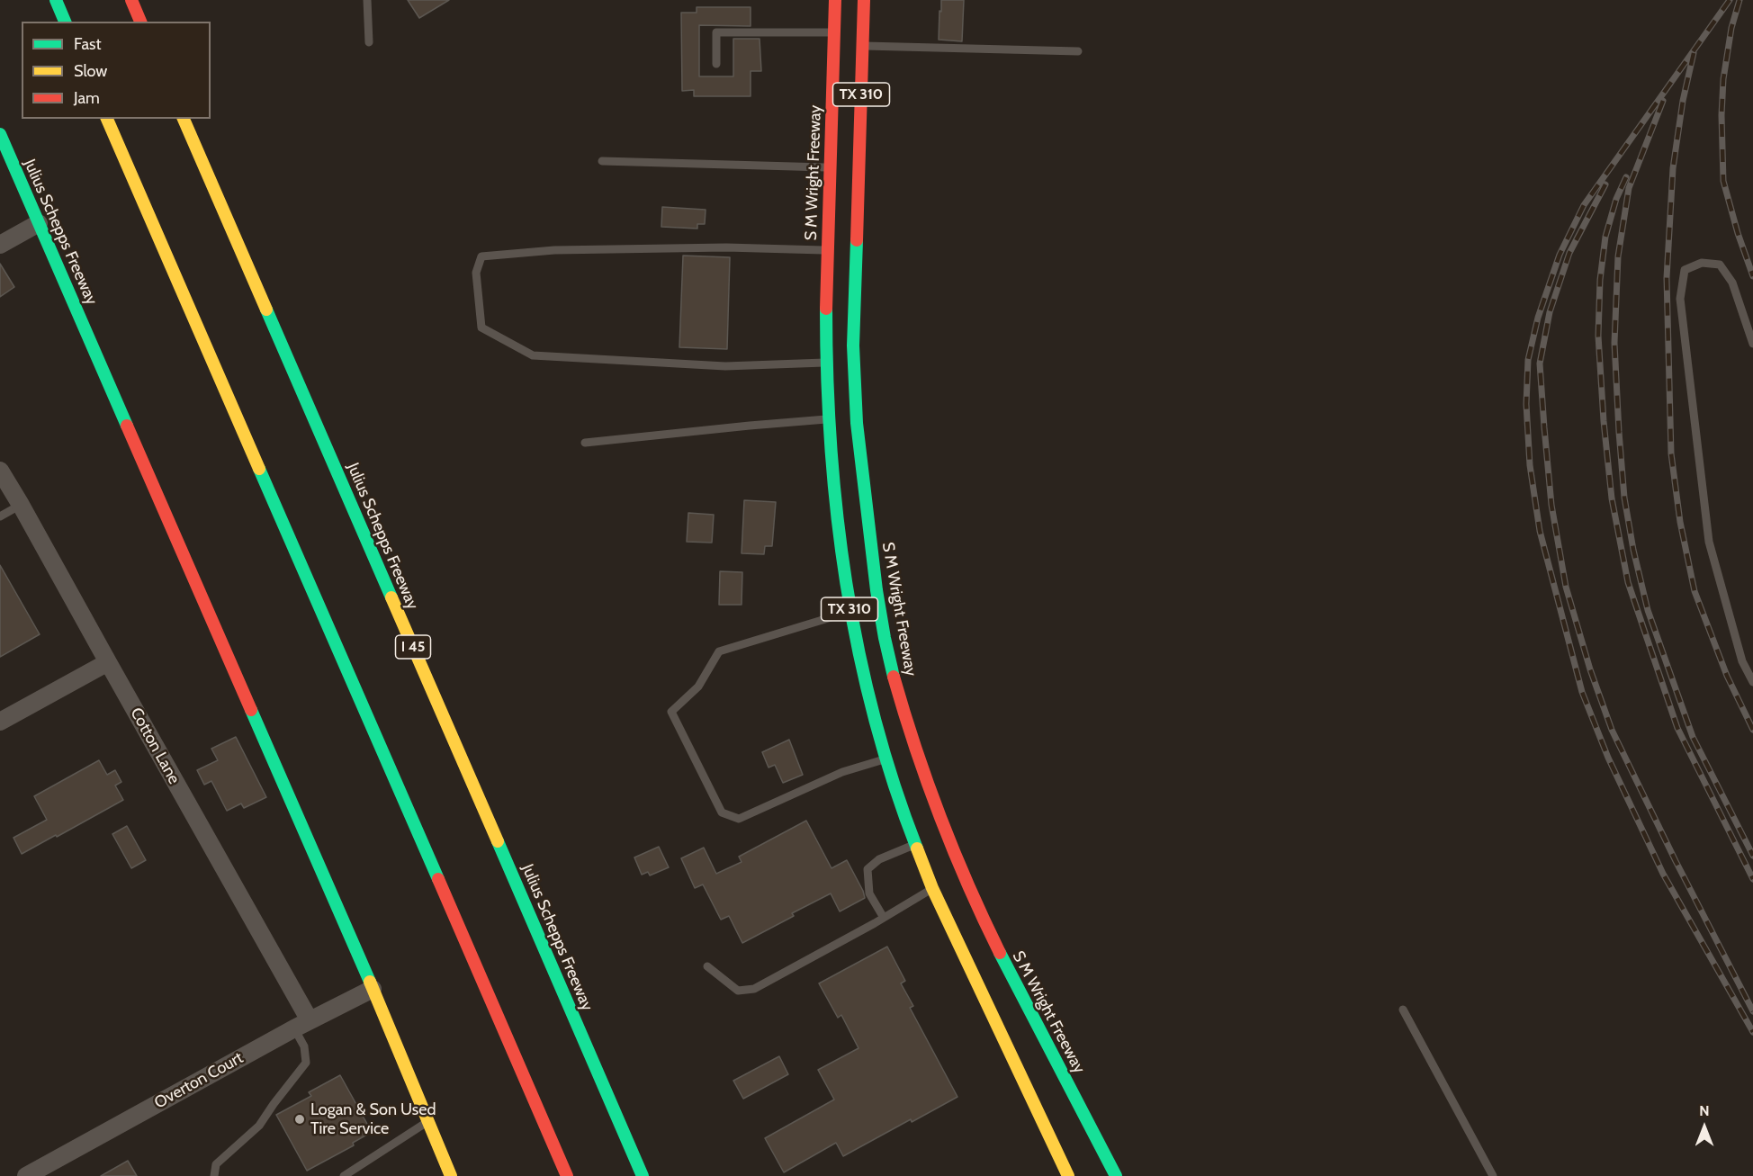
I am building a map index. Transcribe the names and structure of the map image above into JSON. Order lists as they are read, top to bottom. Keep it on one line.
{"streets":{"main road":["TX 310","S M Wright Freeway","Julius Schepps Freeway","I 45"],"street":["Cotton Lane","Overton Court"]},"crossings":[["Julius Schepps Freeway","Overton Court"],["Cotton Lane","Overton Court"]],"places":["Logan & Son Used Tire Service"],"legend":["Fast","Slow","Jam"],"north":"top"}
